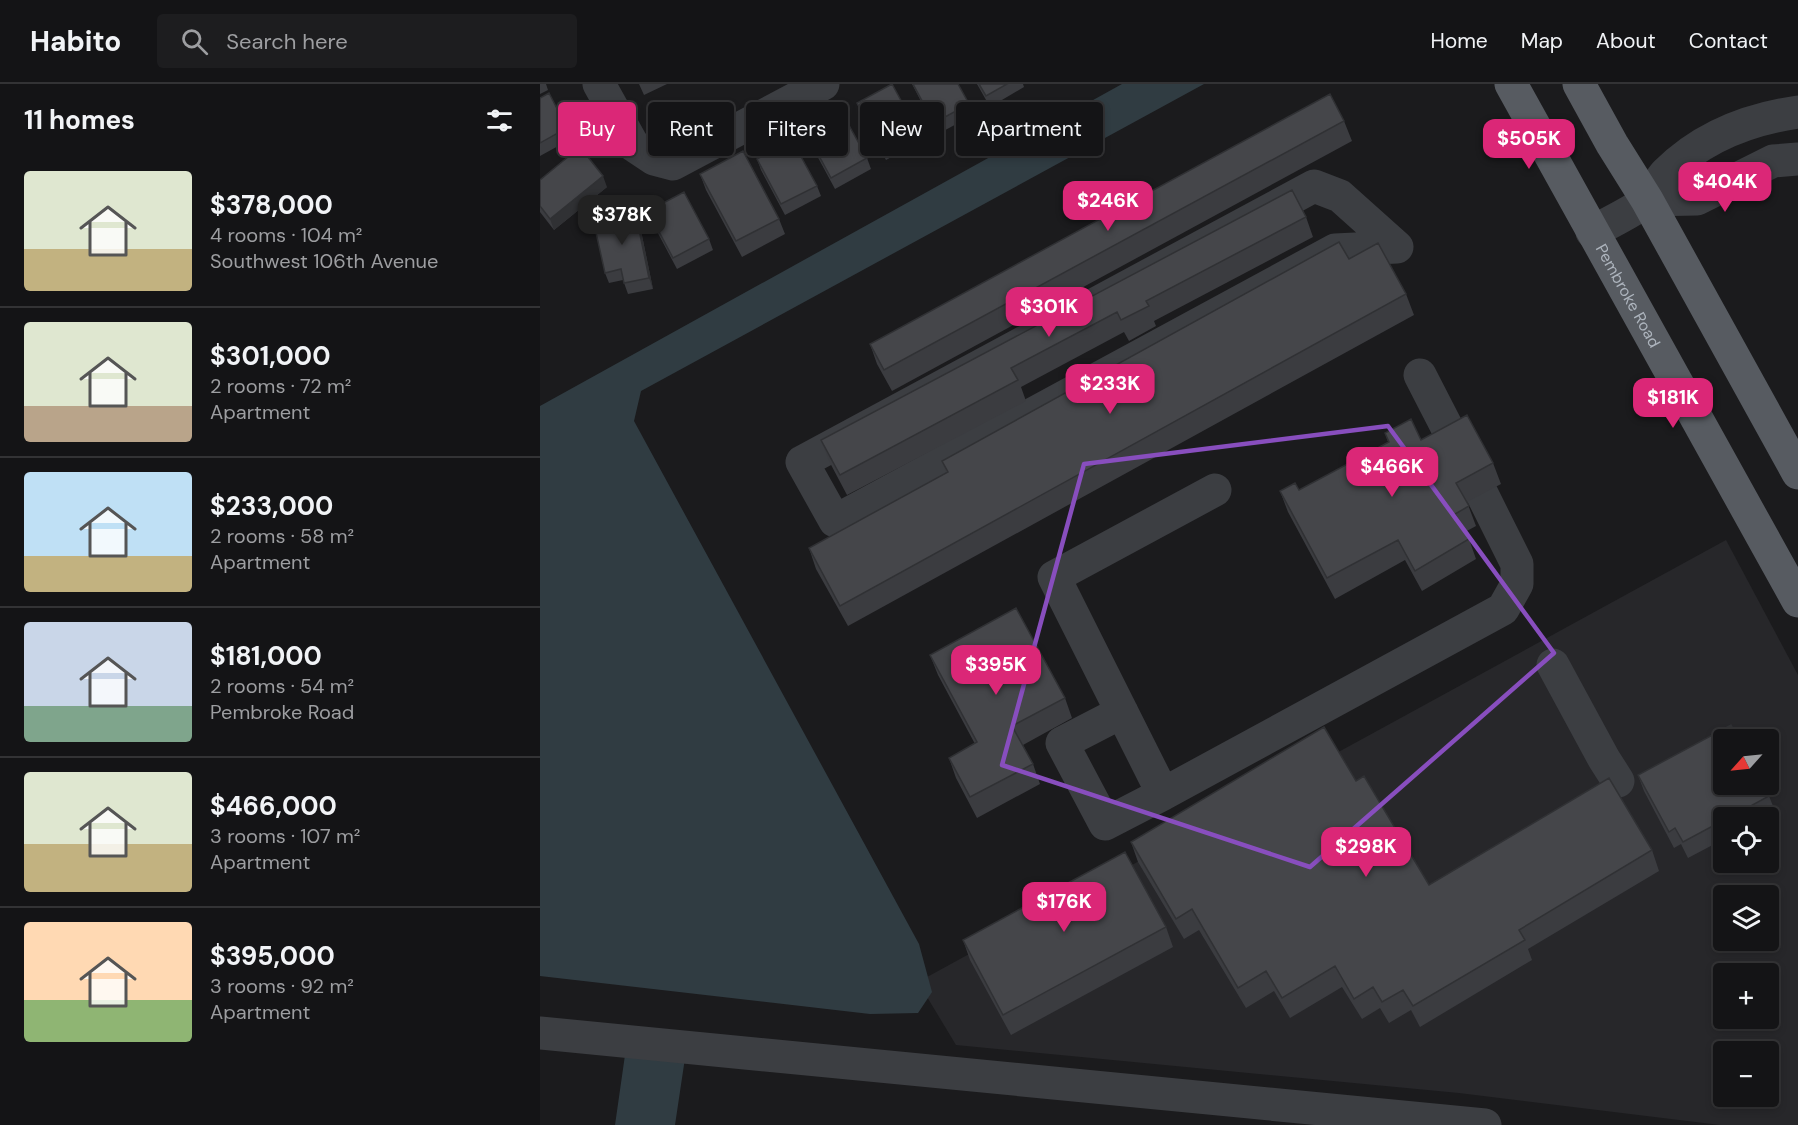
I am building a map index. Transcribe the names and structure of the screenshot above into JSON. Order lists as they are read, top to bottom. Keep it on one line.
{"streets":{"main road":["Pembroke Road"]},"north":"bottom left","page":{"header":"Habito","search":"Search here","nav":["Home","Map","About","Contact"],"heading":"11 homes","chip":["Buy","Rent","Filters","New","Apartment"],"price":["$505K","$404K","$246K","$378K","$301K","$233K","$181K","$466K","$395K","$298K","$176K"],"list":[{"name":"$378,000","note":"4 rooms · 104 m² · Southwest 106th Avenue"},{"name":"$301,000","note":"2 rooms · 72 m² · Apartment"},{"name":"$233,000","note":"2 rooms · 58 m² · Apartment"},{"name":"$181,000","note":"2 rooms · 54 m² · Pembroke Road"},{"name":"$466,000","note":"3 rooms · 107 m² · Apartment"},{"name":"$395,000","note":"3 rooms · 92 m² · Apartment"}],"map_buttons":["+","−"]}}
